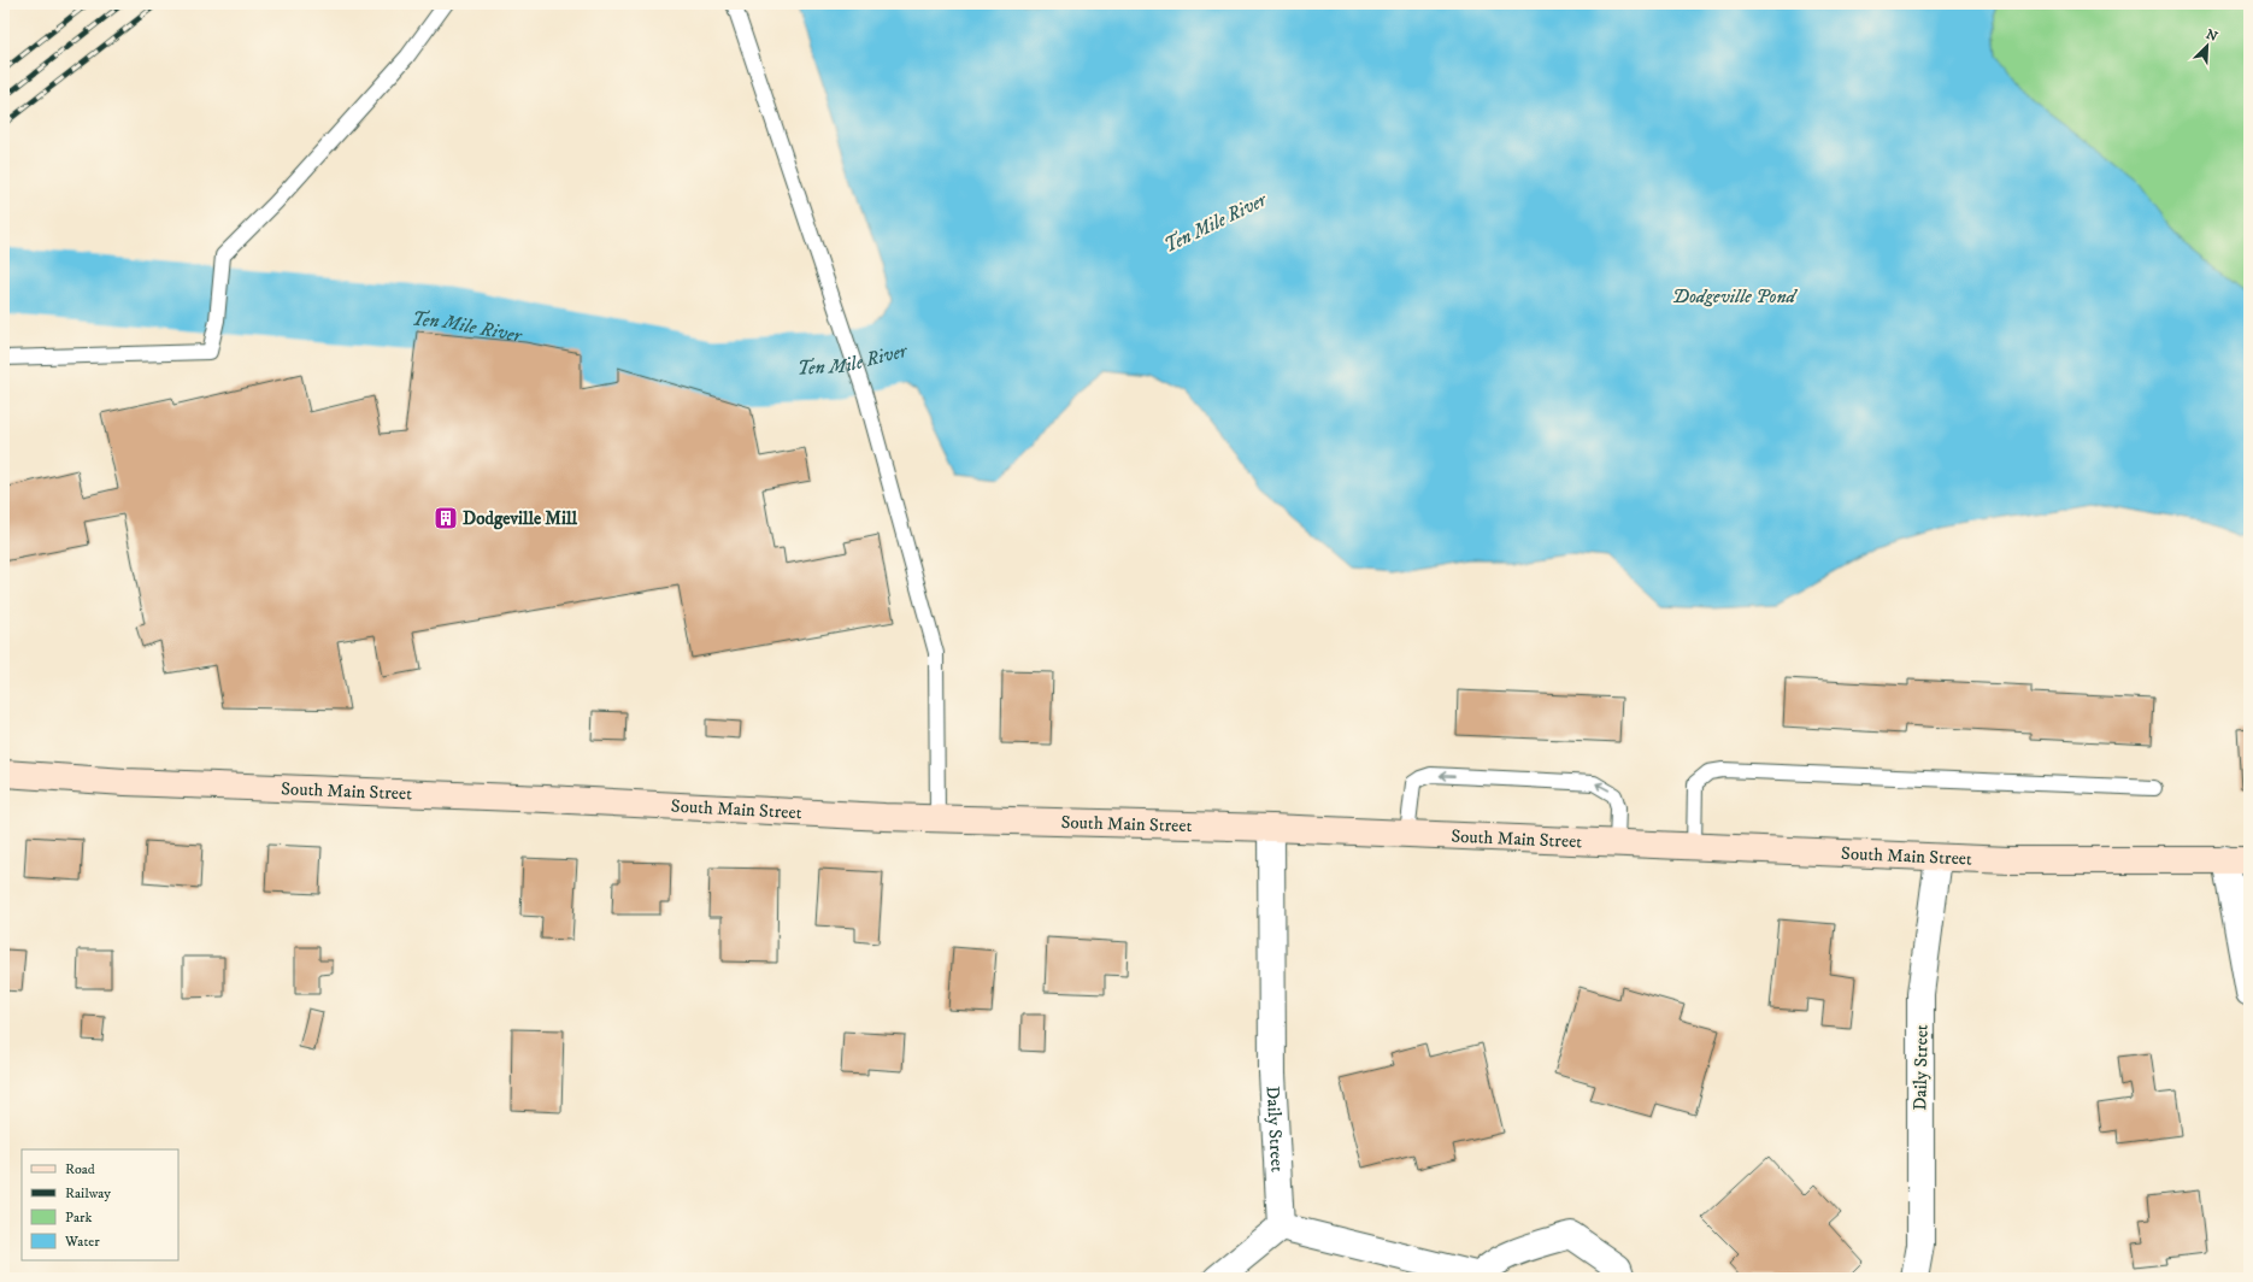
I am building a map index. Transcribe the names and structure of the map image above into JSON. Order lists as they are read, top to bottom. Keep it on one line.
{"streets":{"main road":["South Main Street"],"street":["Daily Street"]},"crossings":[["South Main Street","Daily Street"]],"water":["Ten Mile River","Dodgeville Pond"],"places":{"building":["Dodgeville Mill"]},"legend":["Road","Railway","Park","Water"],"north":"top right"}
